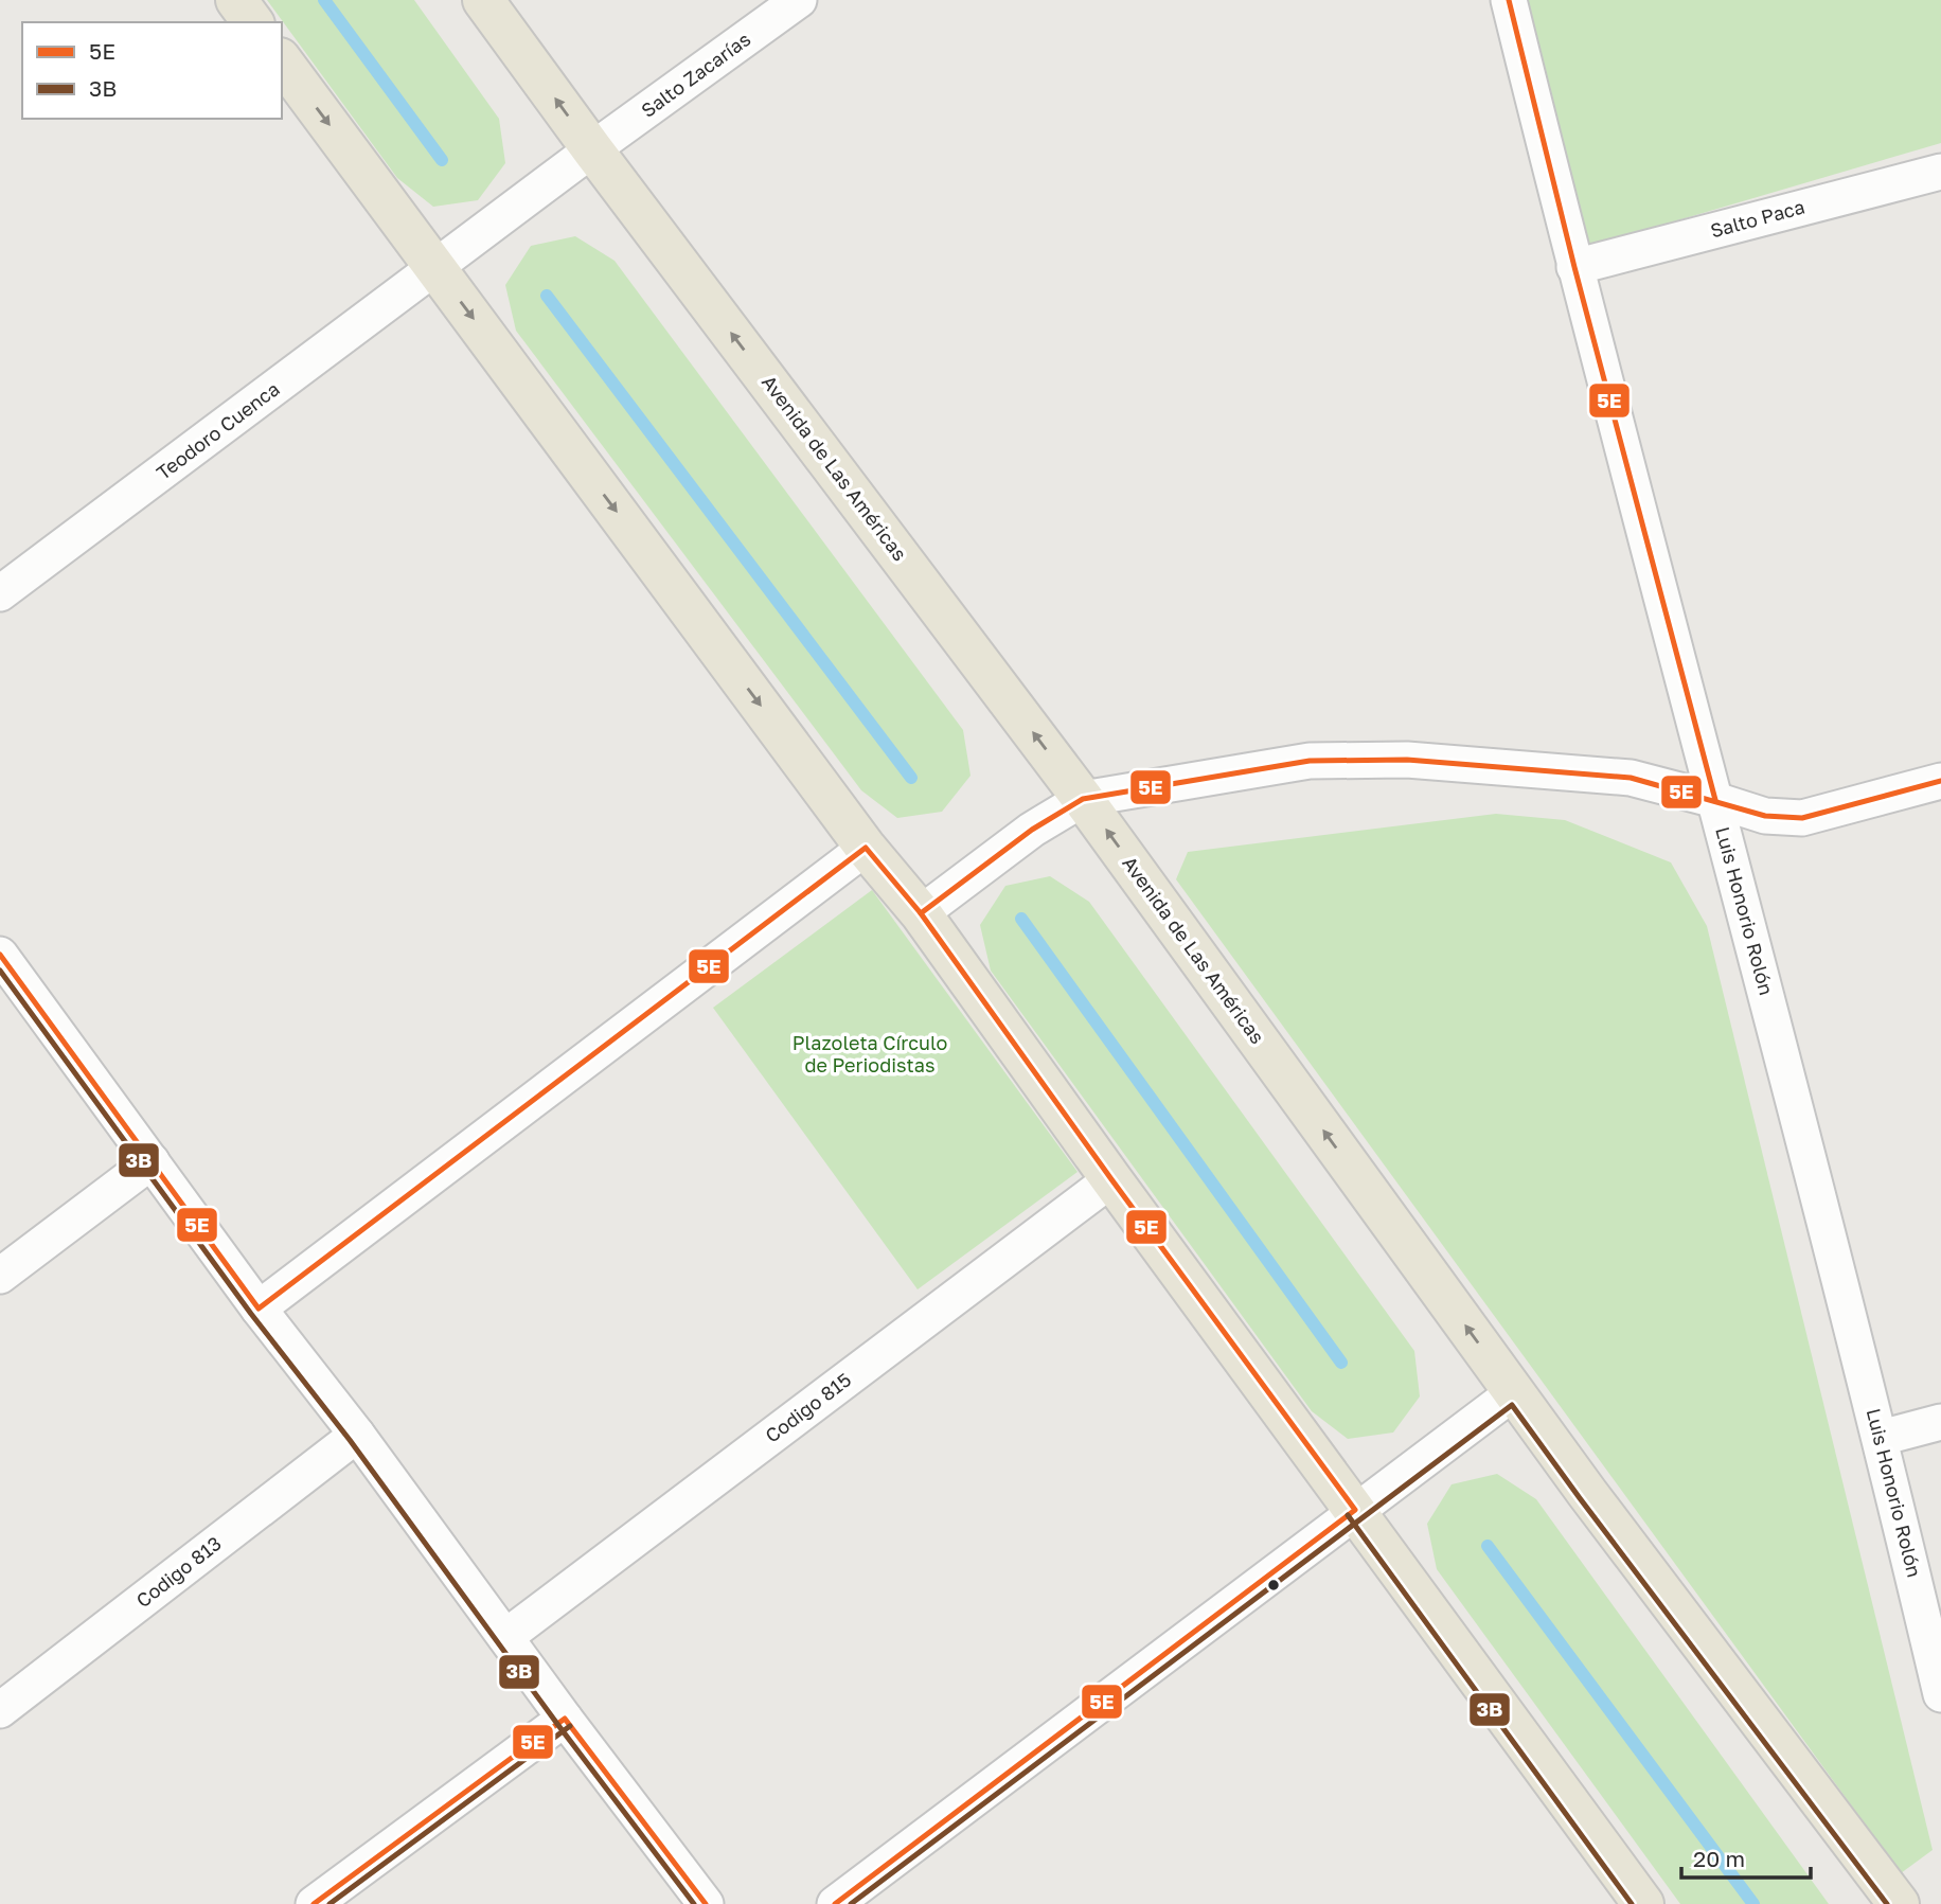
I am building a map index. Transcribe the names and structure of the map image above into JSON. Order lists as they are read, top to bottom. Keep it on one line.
{"streets":{"main road":["Avenida de Las Américas"],"street":["Salto Zacarías","Salto Paca","Teodoro Cuenca","Luis Honorio Rolón","Codigo 815","Codigo 813"]},"crossings":[["Salto Zacarías","Teodoro Cuenca"],["Salto Zacarías","Avenida de Las Américas"],["Salto Paca","Luis Honorio Rolón"]],"parks":["Plazoleta Círculo de Periodistas"],"lines":["transit line 5E","transit line 3B"],"legend":["5E","3B"],"scale_bar":"20 m"}
